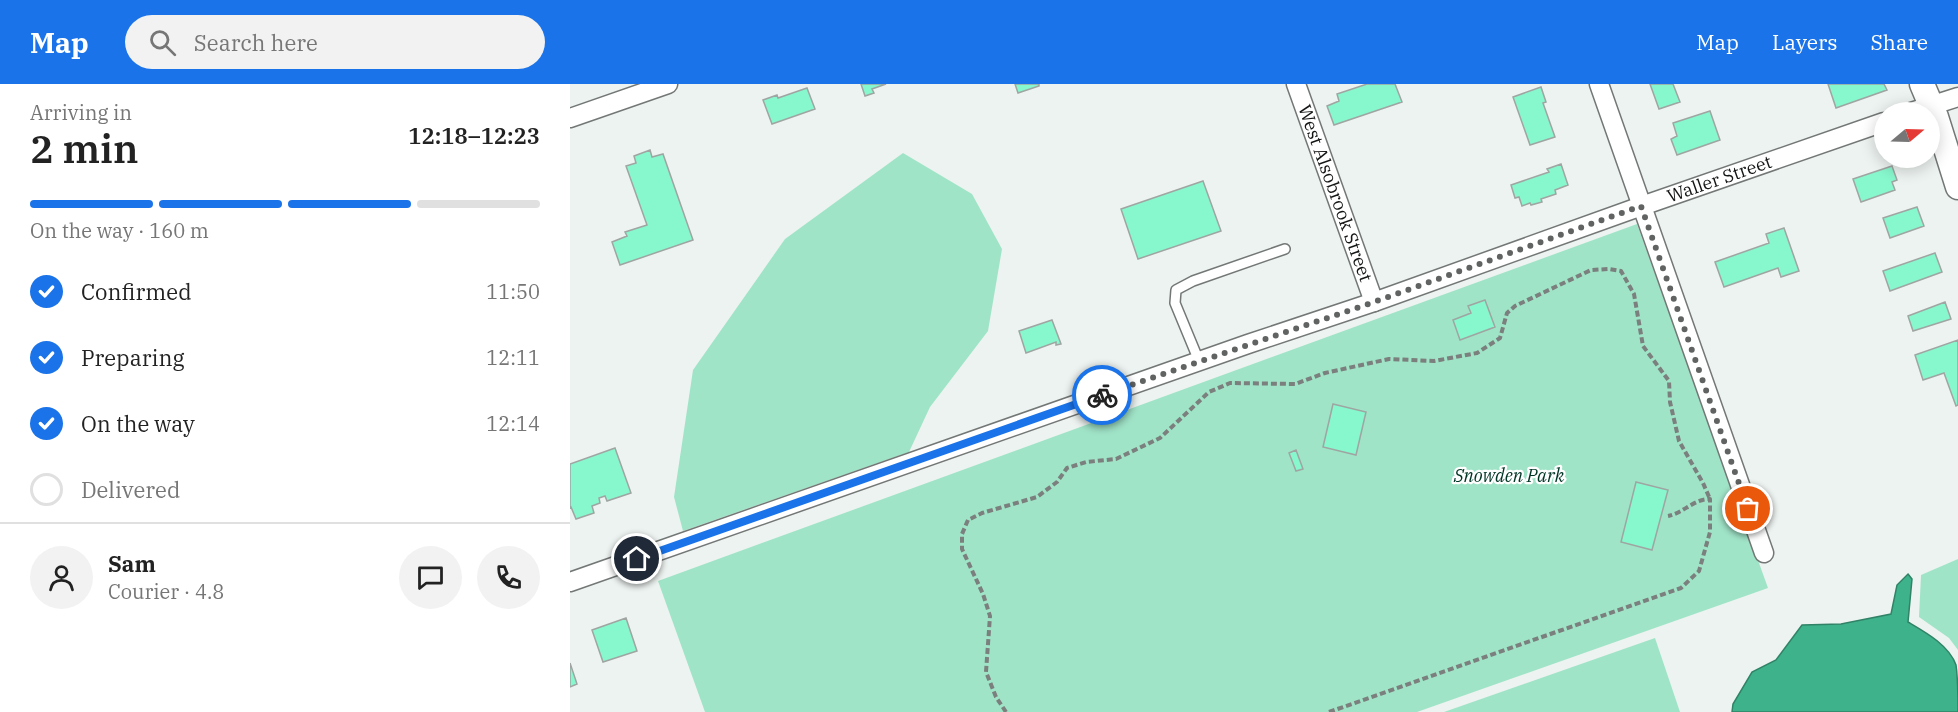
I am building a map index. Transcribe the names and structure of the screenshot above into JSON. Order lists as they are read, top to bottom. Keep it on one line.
{"streets":{"street":["Waller Street","West Alsobrook Street"]},"crossings":[["Waller Street","West Alsobrook Street"]],"parks":["Snowden Park"],"north":"right","page":{"header":"Map","search":"Search here","nav":["Map","Layers","Share"],"heading":["2 min","Arriving in","12:18–12:23"],"panel":["Sam","Courier · 4.8"],"bar":"On the way · 160 m","list":[["Confirmed","11:50"],["Preparing","12:11"],["On the way","12:14"],"Delivered"]}}
